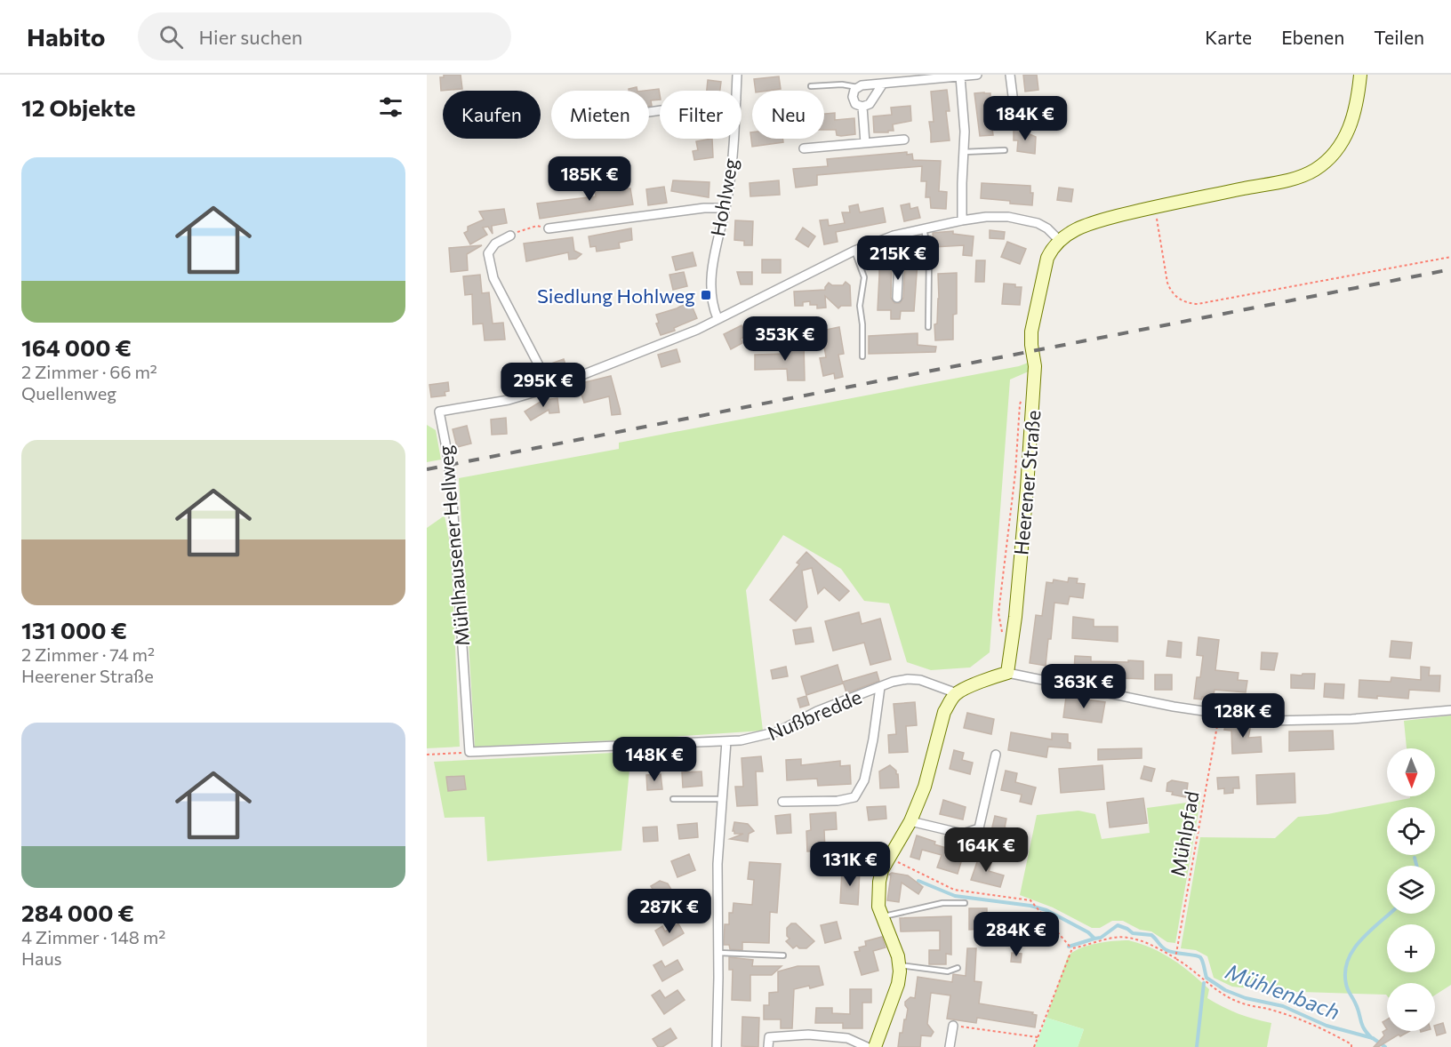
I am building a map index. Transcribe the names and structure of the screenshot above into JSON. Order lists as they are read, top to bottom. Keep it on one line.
{"streets":{"street":["Hohlweg","Heerener Straße","Mühlhausener Hellweg","Nußbredde"],"path":["Mühlpfad"]},"crossings":[["Hohlweg","Mühlhausener Hellweg"],["Heerener Straße","Mühlhausener Hellweg"]],"water":["Mühlenbach"],"places":{"transit":["Siedlung Hohlweg"]},"north":"bottom","page":{"header":"Habito","search":"Hier suchen","nav":["Karte","Ebenen","Teilen"],"heading":"12 Objekte","chip":["Kaufen","Mieten","Filter","Neu"],"price":["184K €","185K €","215K €","353K €","295K €","363K €","128K €","148K €","164K €","131K €","287K €","284K €"],"list":[{"name":"164 000 €","note":"2 Zimmer · 66 m² · Quellenweg"},{"name":"131 000 €","note":"2 Zimmer · 74 m² · Heerener Straße"},{"name":"284 000 €","note":"4 Zimmer · 148 m² · Haus"}],"map_buttons":["+","−"]}}
